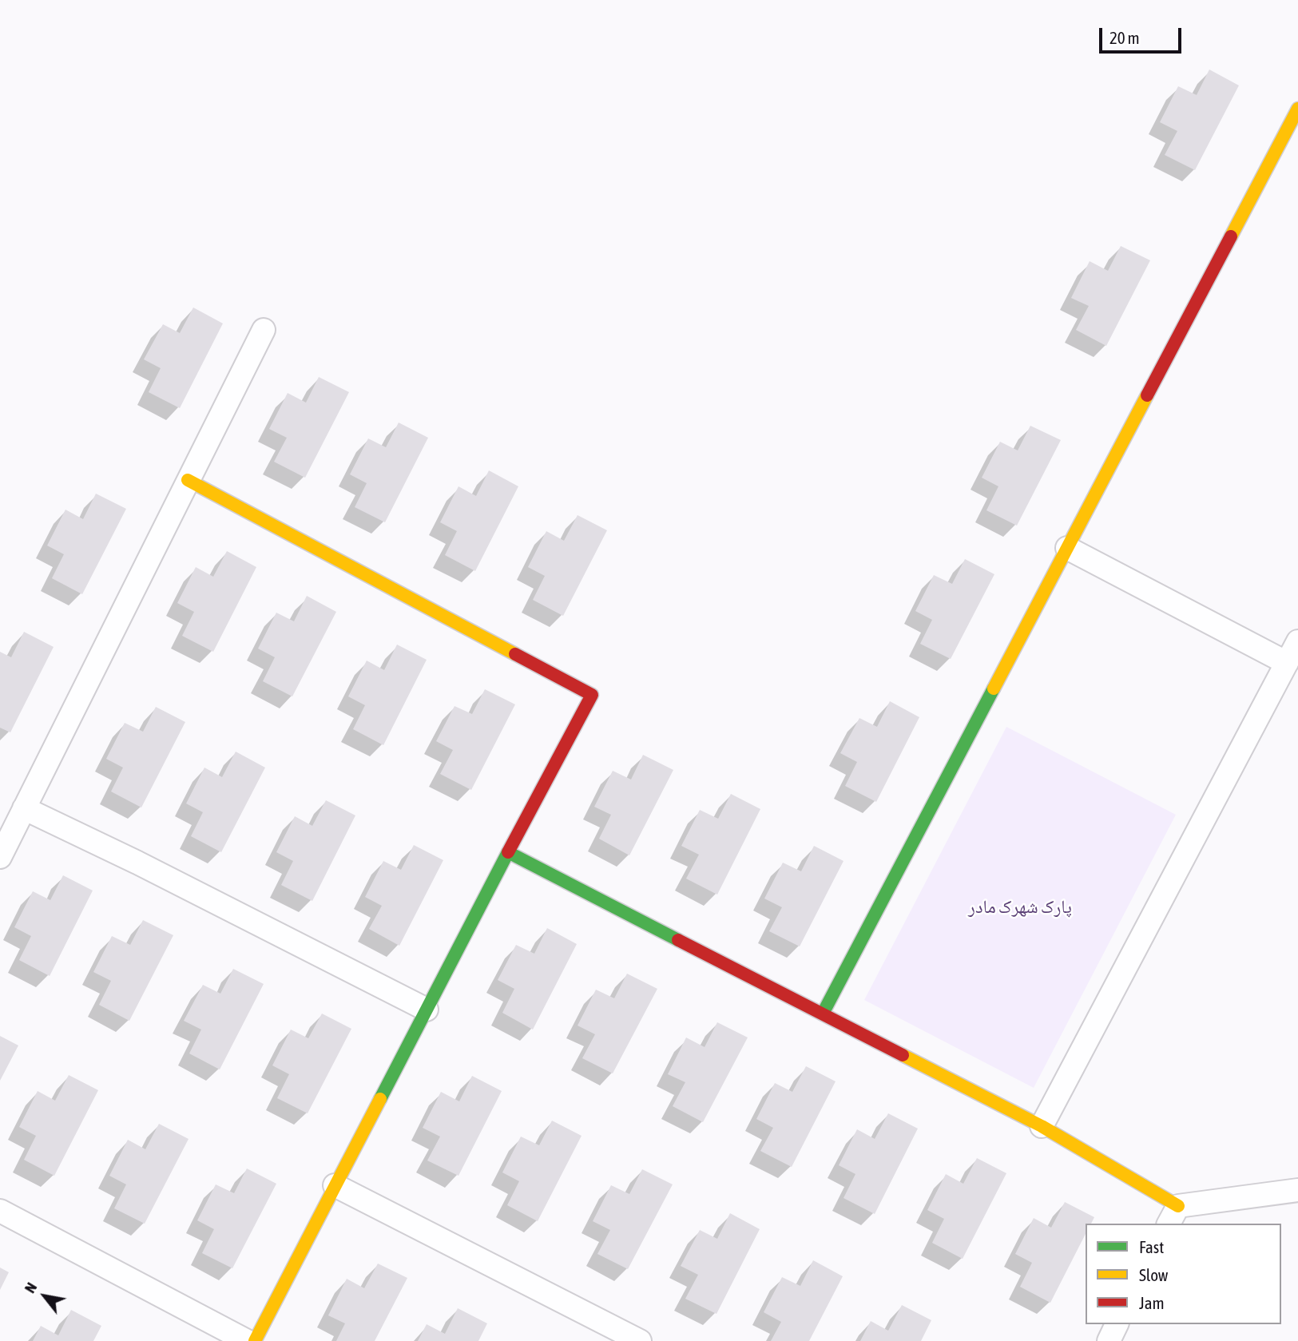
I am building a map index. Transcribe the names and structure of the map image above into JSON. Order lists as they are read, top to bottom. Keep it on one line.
{"parks":["پارک شهرک مادر"],"legend":["Fast","Slow","Jam"],"scale_bar":"20 m","north":"top left"}
